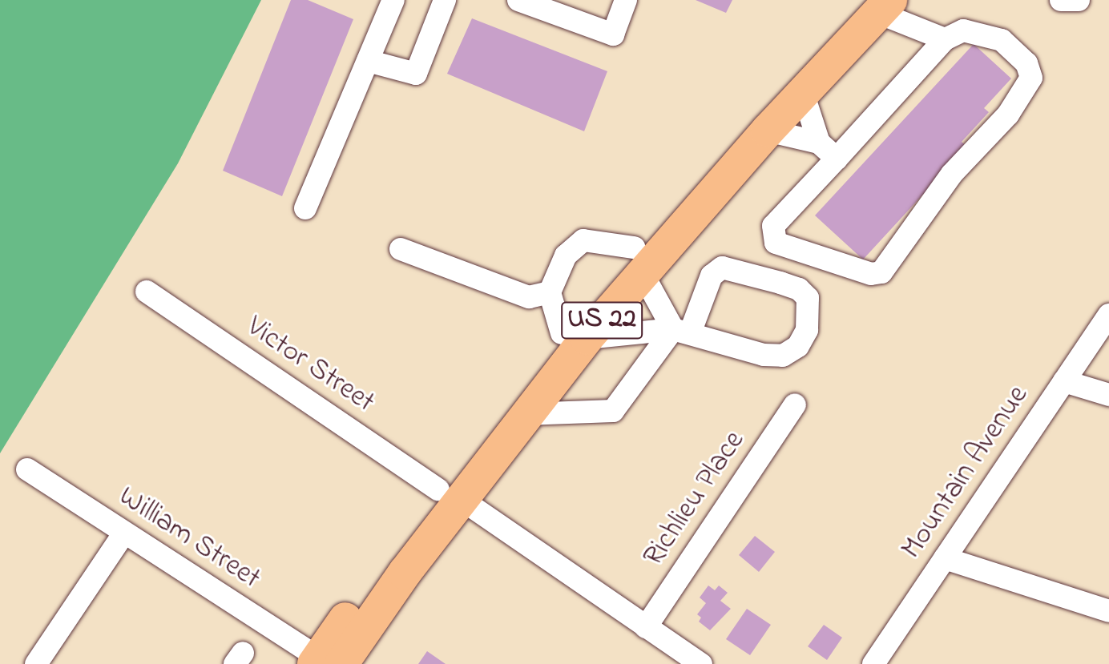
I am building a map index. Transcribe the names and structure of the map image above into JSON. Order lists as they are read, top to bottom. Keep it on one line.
{"streets":{"highway":["US 22"],"street":["Victor Street","Mountain Avenue","Richlieu Place","William Street"]},"crossings":[["US 22","Victor Street"],["US 22","William Street"],["Victor Street","Richlieu Place"]]}
